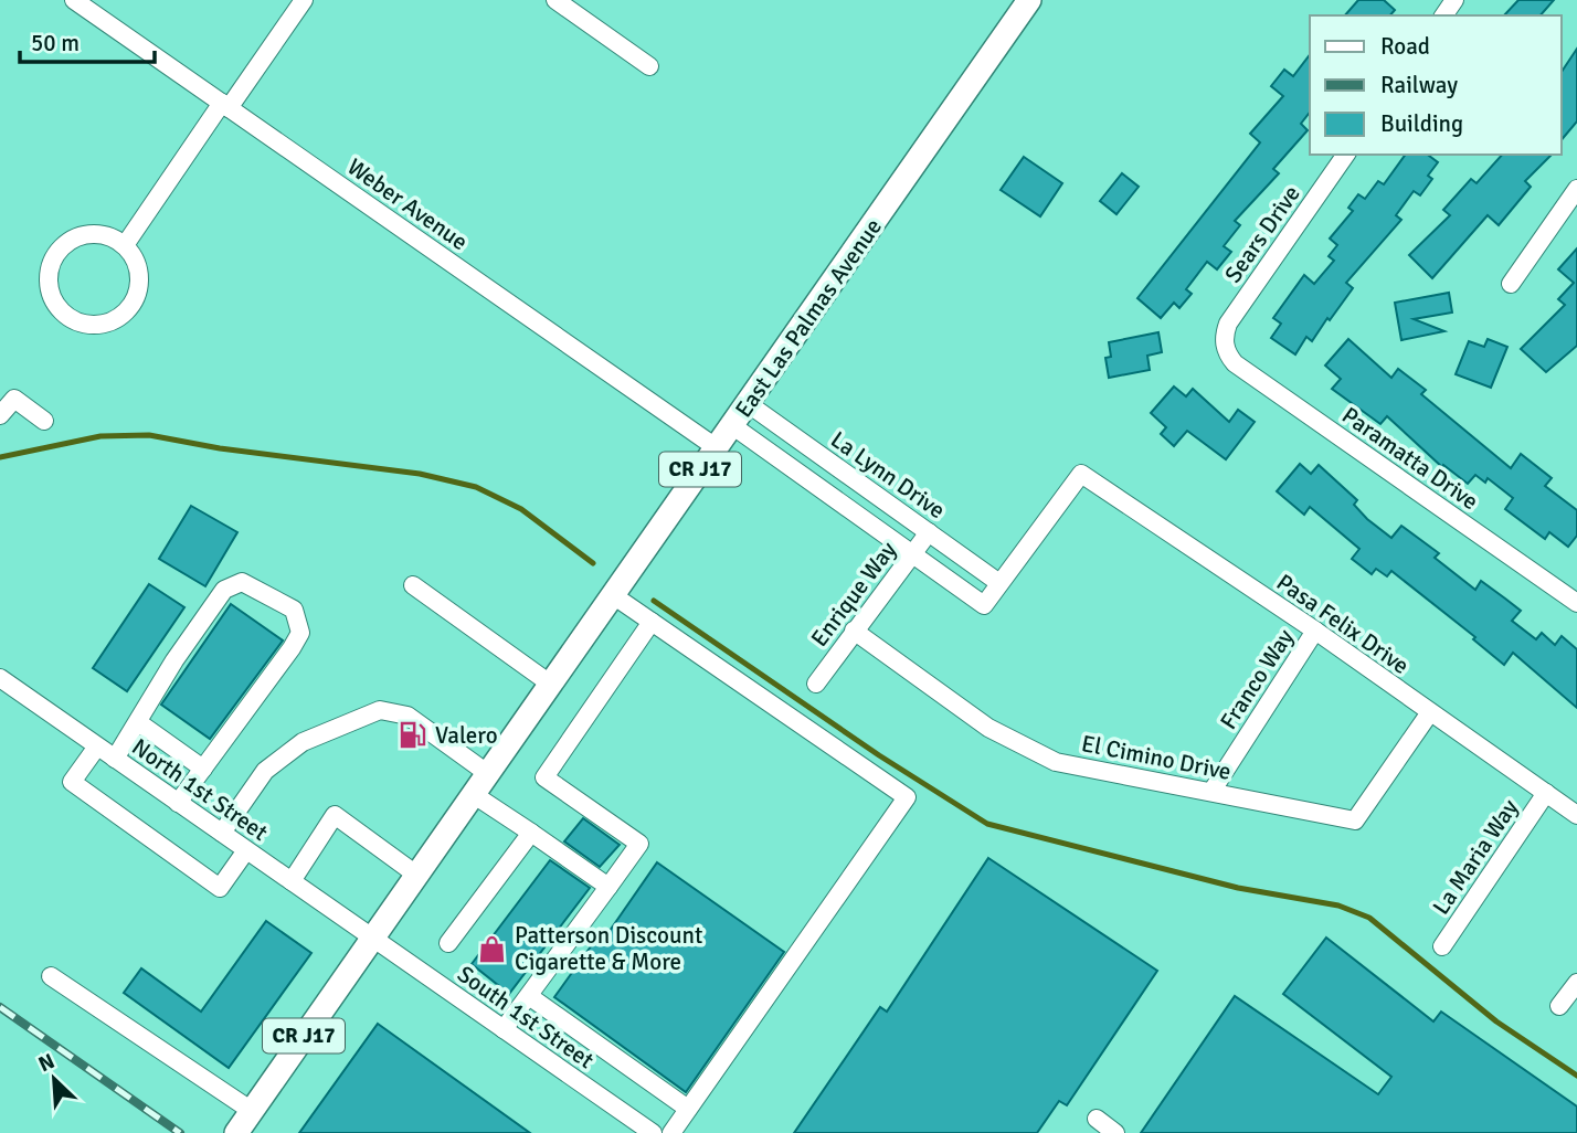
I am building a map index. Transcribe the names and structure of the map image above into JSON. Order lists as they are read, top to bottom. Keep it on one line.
{"streets":{"main road":["East Las Palmas Avenue","CR J17"],"street":["Weber Avenue","Sears Drive","Paramatta Drive","La Lynn Drive","Enrique Way","Pasa Felix Drive","Franco Way","El Cimino Drive","North 1st Street","La Maria Way","South 1st Street"]},"crossings":[["Weber Avenue","East Las Palmas Avenue"],["Sears Drive","Paramatta Drive"],["East Las Palmas Avenue","CR J17"],["East Las Palmas Avenue","La Lynn Drive"],["East Las Palmas Avenue","North 1st Street"],["East Las Palmas Avenue","South 1st Street"],["CR J17","North 1st Street"],["CR J17","South 1st Street"],["La Lynn Drive","Enrique Way"],["La Lynn Drive","Pasa Felix Drive"],["Enrique Way","El Cimino Drive"],["Pasa Felix Drive","Franco Way"],["Pasa Felix Drive","El Cimino Drive"],["Pasa Felix Drive","La Maria Way"],["Franco Way","El Cimino Drive"],["North 1st Street","South 1st Street"]],"places":{"fuel station":["Valero"],"shop":["Patterson Discount Cigarette & More"]},"legend":["Road","Railway","Building"],"scale_bar":"50 m","north":"top left"}
